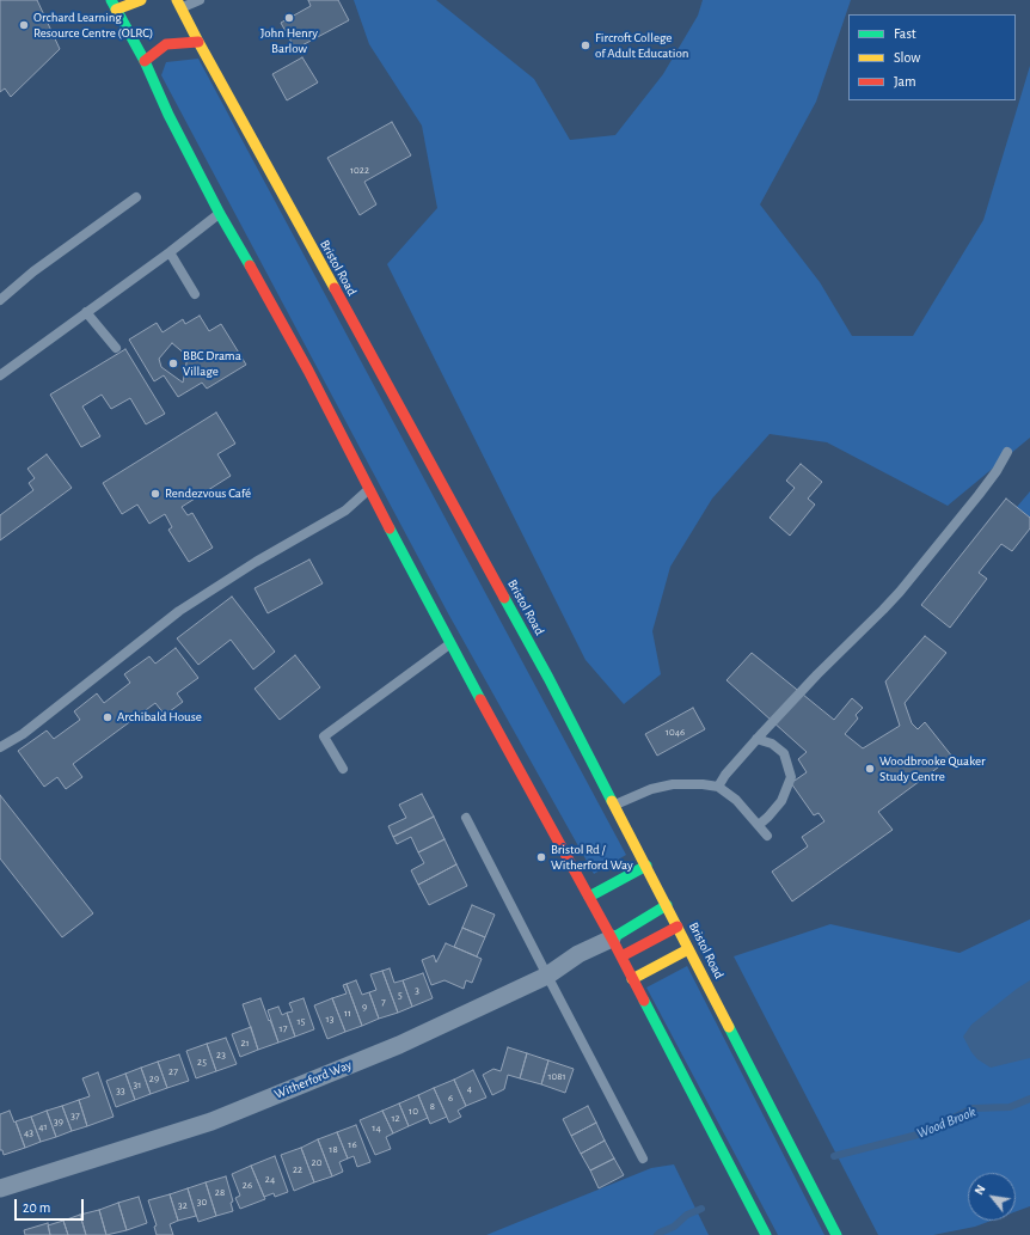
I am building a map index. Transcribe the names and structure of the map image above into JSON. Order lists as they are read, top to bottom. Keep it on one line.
{"streets":{"highway":["Bristol Road"],"street":["Witherford Way"]},"water":["Wood Brook"],"places":["John Henry Barlow","Orchard Learning Resource Centre (OLRC)","Fircroft College of Adult Education","BBC Drama Village","Rendezvous Café","Archibald House","Woodbrooke Quaker Study Centre","Bristol Rd / Witherford Way"],"house_numbers":["1022","1046","3","5","7","9","11","13","15","17","21","23","25","27","1081","29","31","4","33","6","8","10","37","12","39","41","14","43","16","18","20","22","24","26","28","30","32"],"legend":["Fast","Slow","Jam"],"scale_bar":"20 m","north":"top left"}
